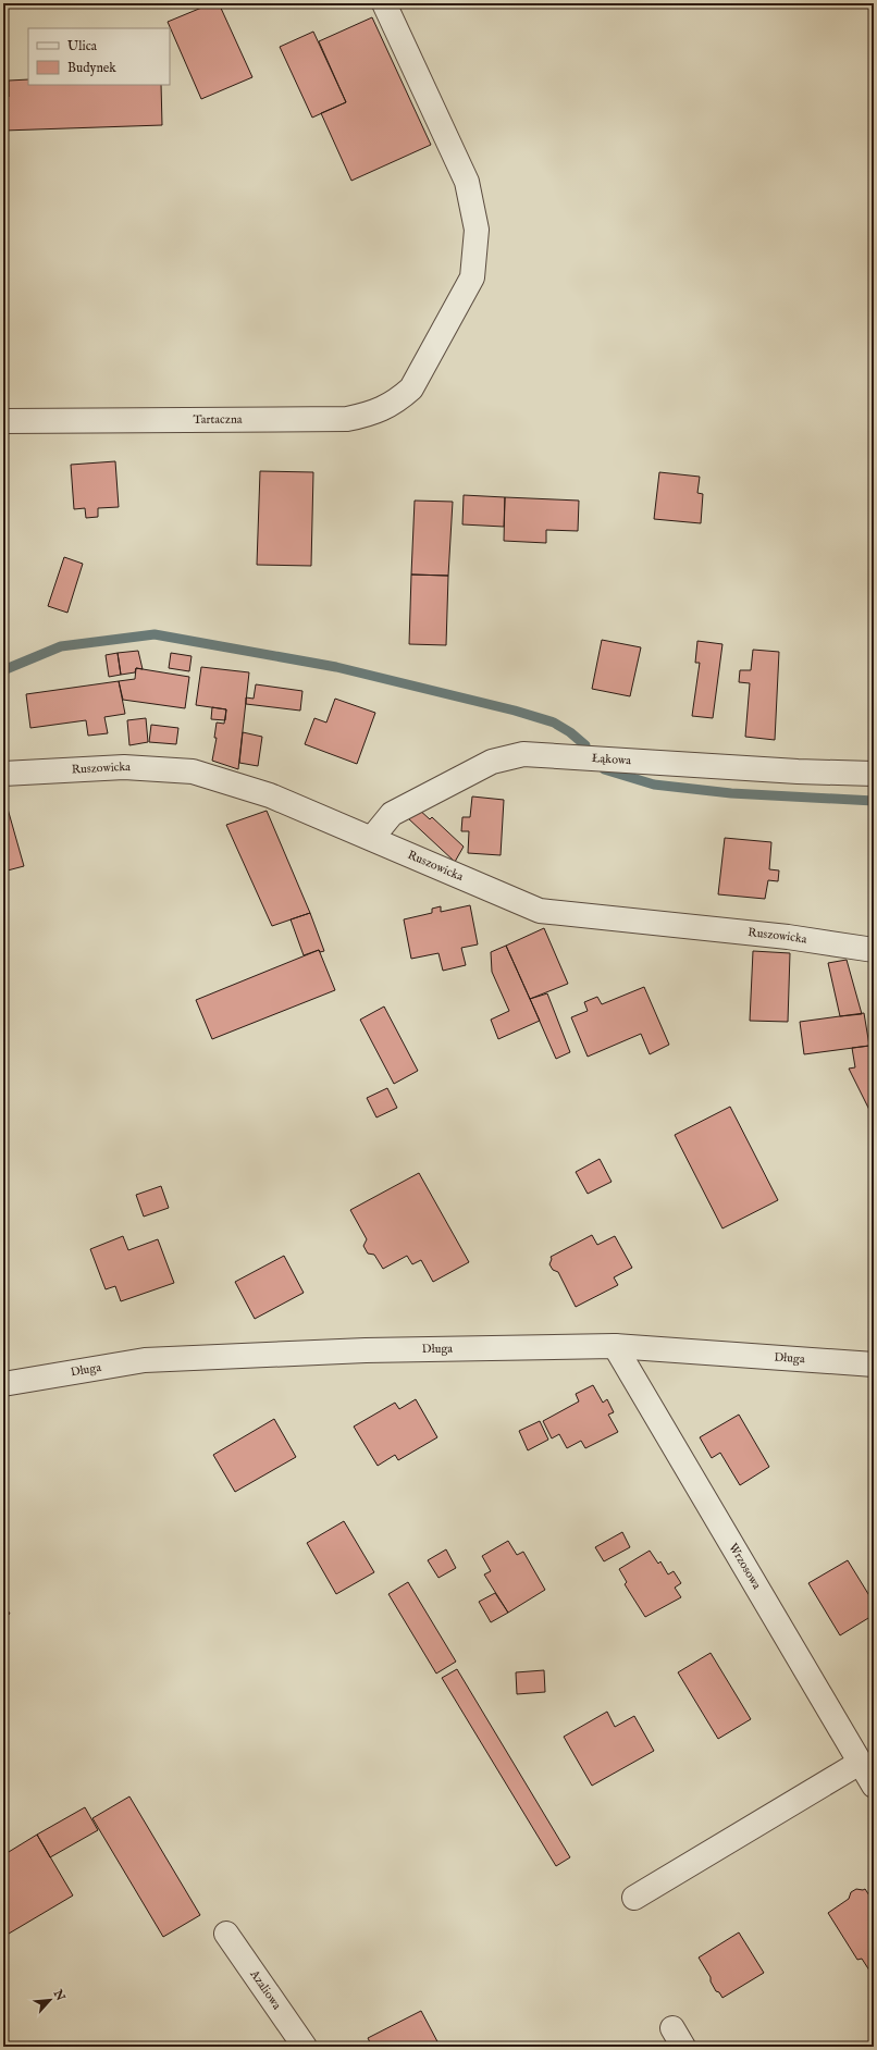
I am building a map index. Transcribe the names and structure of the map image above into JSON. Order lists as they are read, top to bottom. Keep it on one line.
{"streets":{"street":["Tartaczna","Łąkowa","Ruszowicka","Długa","Wrzosowa","Azaliowa"]},"crossings":[["Łąkowa","Ruszowicka"],["Długa","Wrzosowa"]],"legend":["Ulica","Budynek"],"north":"top right"}
